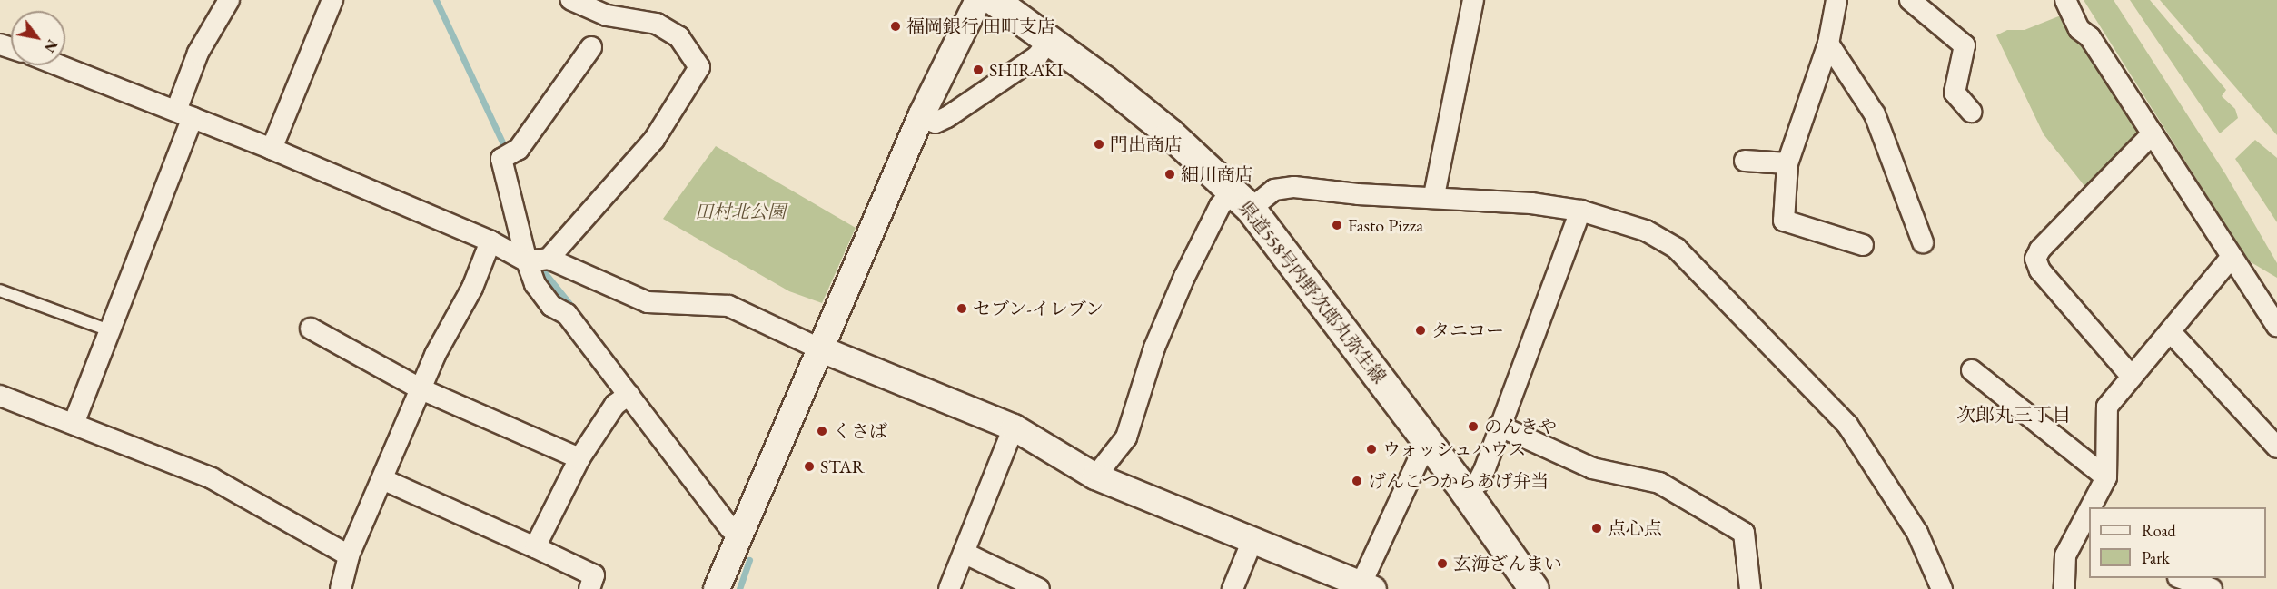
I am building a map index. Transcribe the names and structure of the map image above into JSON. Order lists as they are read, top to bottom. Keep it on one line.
{"streets":{"main road":["県道558号内野次郎丸弥生線"]},"districts":["次郎丸三丁目"],"parks":["田村北公園"],"places":["福岡銀行 田町支店","SHIRAKI","門出商店","細川商店","Fasto Pizza","セブン-イレブン","タニコー","のんきや","くさば","ウォッシュハウス","STAR","げんこつからあげ弁当","点心点","玄海ざんまい"],"legend":["Road","Park"],"north":"bottom right"}
